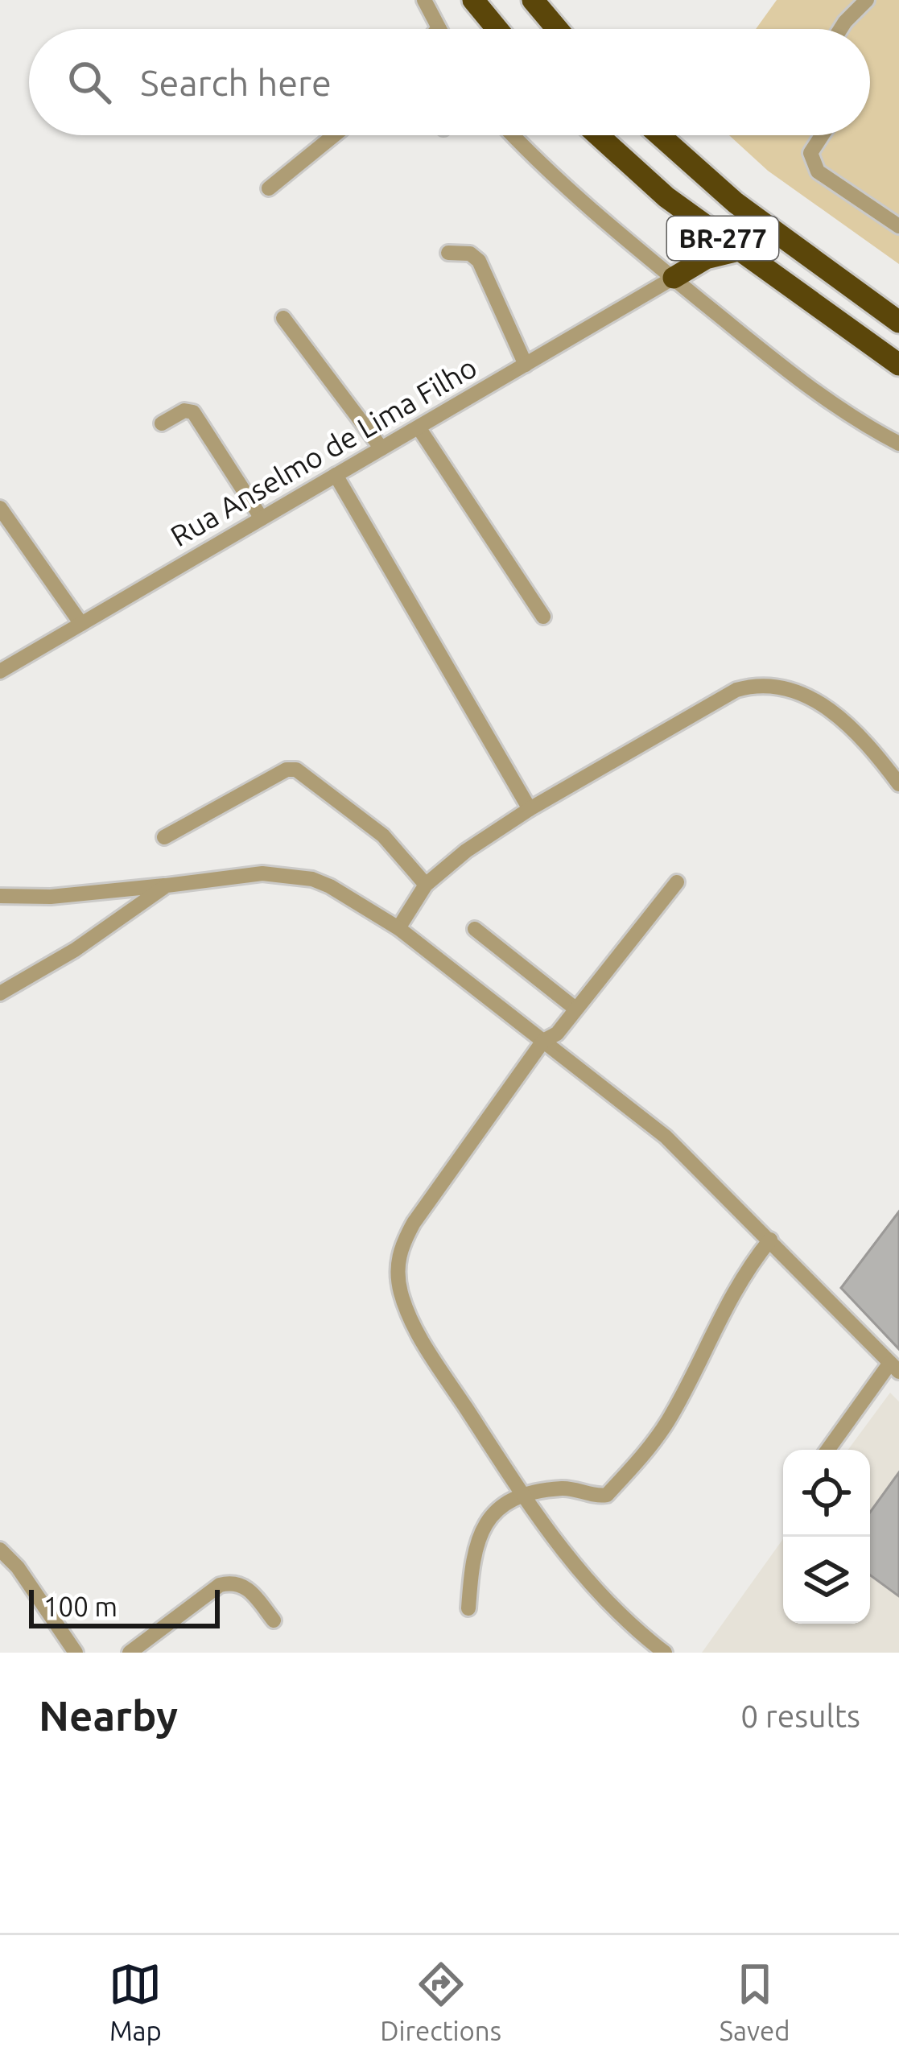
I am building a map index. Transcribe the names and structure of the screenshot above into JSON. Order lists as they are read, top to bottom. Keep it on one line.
{"streets":{"highway":["BR-277"],"street":["Rua Anselmo de Lima Filho"]},"scale_bar":"100 m","page":{"search":"Search here","scale":"100 m","heading":["Nearby","0 results"],"nav":["Map","Directions","Saved"]}}
